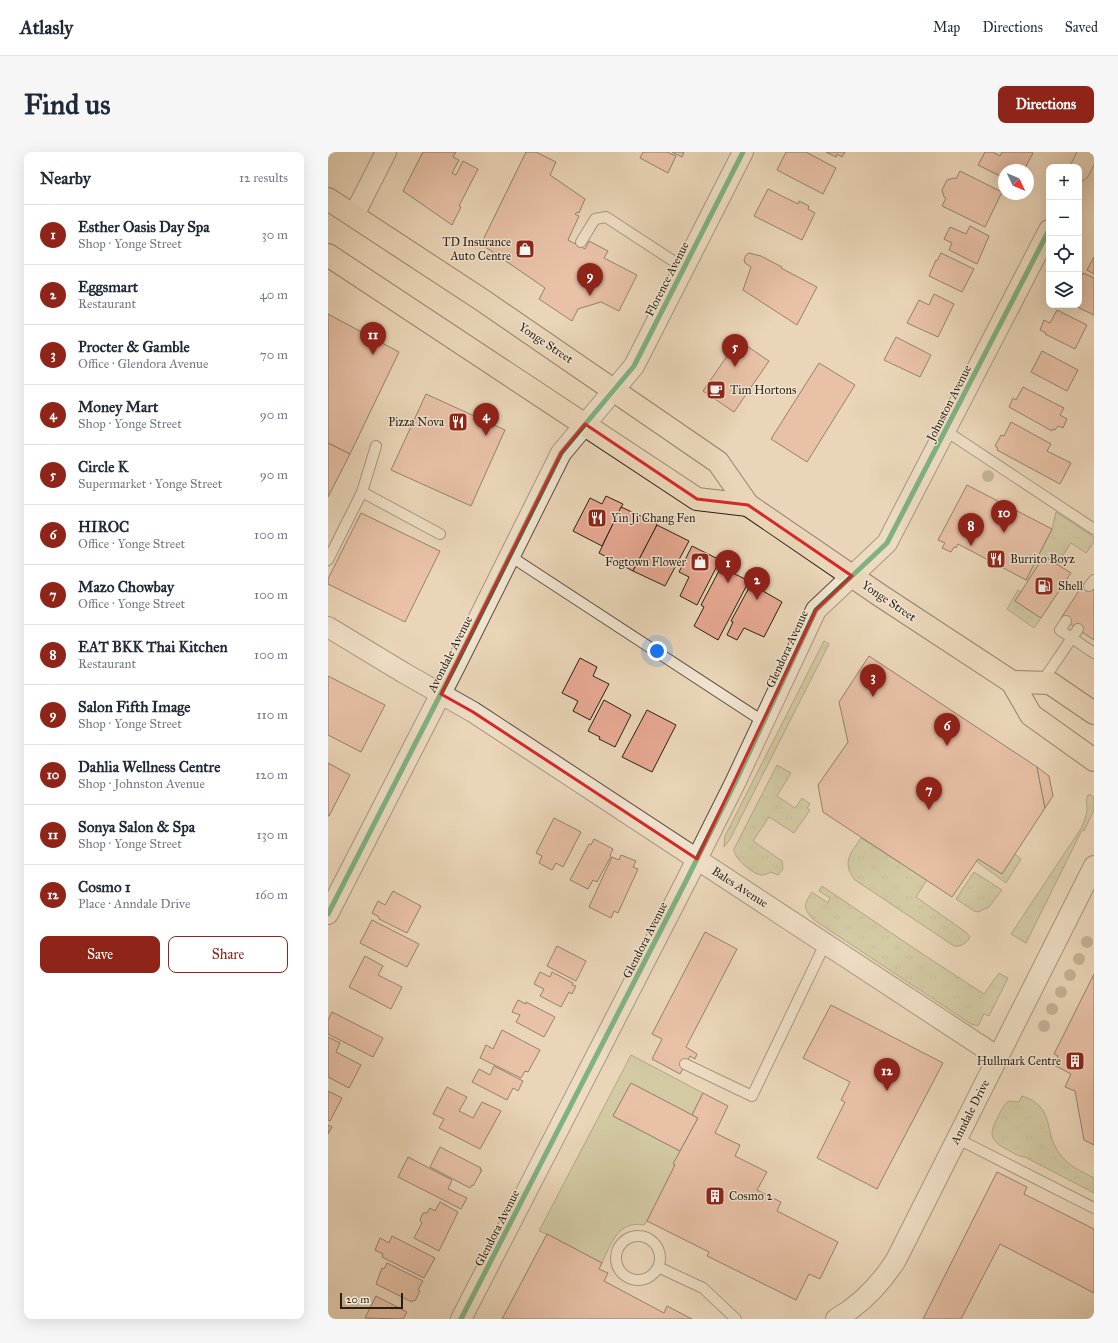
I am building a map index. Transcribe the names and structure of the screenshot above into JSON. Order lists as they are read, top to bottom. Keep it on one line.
{"streets":{"main road":["Yonge Street"],"street":["Florence Avenue","Johnston Avenue","Glendora Avenue","Avondale Avenue","Bales Avenue","Anndale Drive"]},"crossings":[["Florence Avenue","Yonge Street"],["Florence Avenue","Avondale Avenue"],["Yonge Street","Johnston Avenue"],["Yonge Street","Glendora Avenue"],["Yonge Street","Avondale Avenue"],["Johnston Avenue","Glendora Avenue"],["Glendora Avenue","Bales Avenue"],["Avondale Avenue","Bales Avenue"],["Bales Avenue","Anndale Drive"]],"places":{"shop":["TD Insurance Auto Centre","Fogtown Flower"],"cafe":["Tim Hortons"],"restaurant":["Pizza Nova","Yin Ji Chang Fen","Burrito Boyz"],"fuel station":["Shell"],"building":["Hullmark Centre","Cosmo 2"]},"scale_bar":"20 m","north":"bottom right","page":{"header":"Atlasly","nav":["Map","Directions","Saved"],"buttons":["Directions",["Save","Share"]],"title":"Find us","heading":["Nearby","12 results"],"map_buttons":["+","−"],"list":[{"mark":"1","name":"Esther Oasis Day Spa","note":"Shop · Yonge Street","value":"30 m"},{"mark":"2","name":"Eggsmart","note":"Restaurant","value":"40 m"},{"mark":"3","name":"Procter & Gamble","note":"Office · Glendora Avenue","value":"70 m"},{"mark":"4","name":"Money Mart","note":"Shop · Yonge Street","value":"90 m"},{"mark":"5","name":"Circle K","note":"Supermarket · Yonge Street","value":"90 m"},{"mark":"6","name":"HIROC","note":"Office · Yonge Street","value":"100 m"},{"mark":"7","name":"Mazo Chowbay","note":"Office · Yonge Street","value":"100 m"},{"mark":"8","name":"EAT BKK Thai Kitchen","note":"Restaurant","value":"100 m"},{"mark":"9","name":"Salon Fifth Image","note":"Shop · Yonge Street","value":"110 m"},{"mark":"10","name":"Dahlia Wellness Centre","note":"Shop · Johnston Avenue","value":"120 m"},{"mark":"11","name":"Sonya Salon & Spa","note":"Shop · Yonge Street","value":"130 m"},{"mark":"12","name":"Cosmo 1","note":"Place · Anndale Drive","value":"160 m"}],"pins":["9","11","5","4","10","8","1","2","3","6","7","12"],"scale":"20 m"}}
